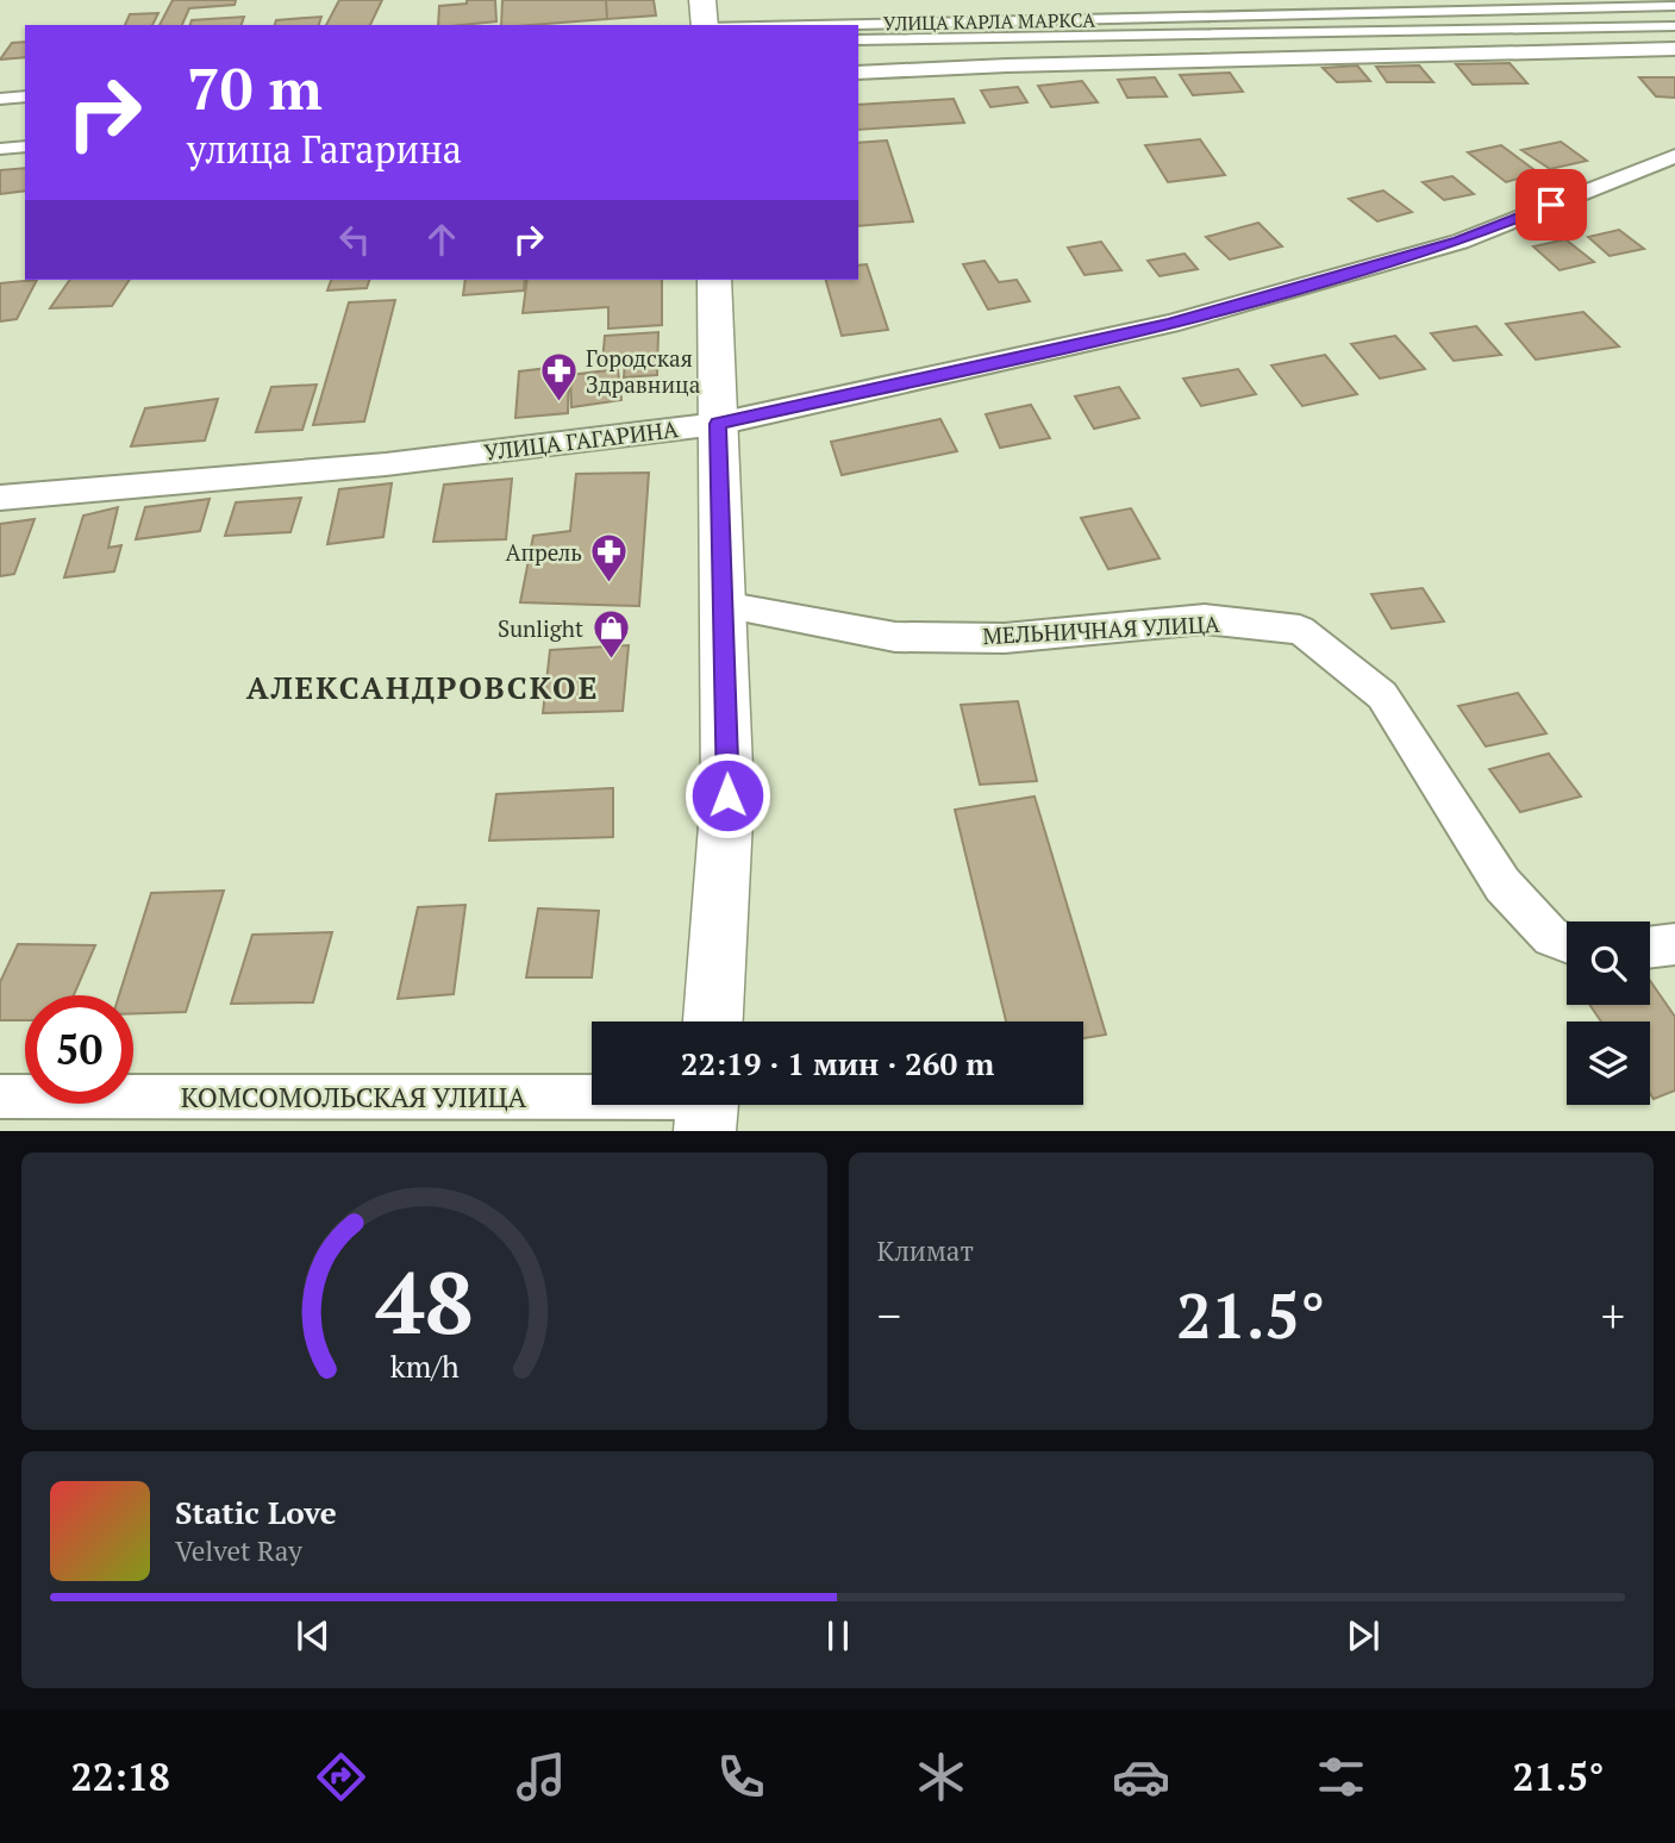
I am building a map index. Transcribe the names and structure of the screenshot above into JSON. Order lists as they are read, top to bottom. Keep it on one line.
{"streets":{"street":["УЛИЦА КАРЛА МАРКСА","УЛИЦА ГАГАРИНА","МЕЛЬНИЧНАЯ УЛИЦА","КОМСОМОЛЬСКАЯ УЛИЦА"]},"districts":["АЛЕКСАНДРОВСКОЕ"],"places":{"pharmacy":["Городская Здравница","Апрель"],"shop":["Sunlight"]},"page":{"turn":["70 m","улица Гагарина"],"limit":"50","trip":"22:19 · 1 мин · 260 m","tile":"Климат","heat":["−","21.5°","+"],"song":["Static Love","Velvet Ray"],"tabs":["22:18","21.5°"],"gauge":["48","km/h"]}}
